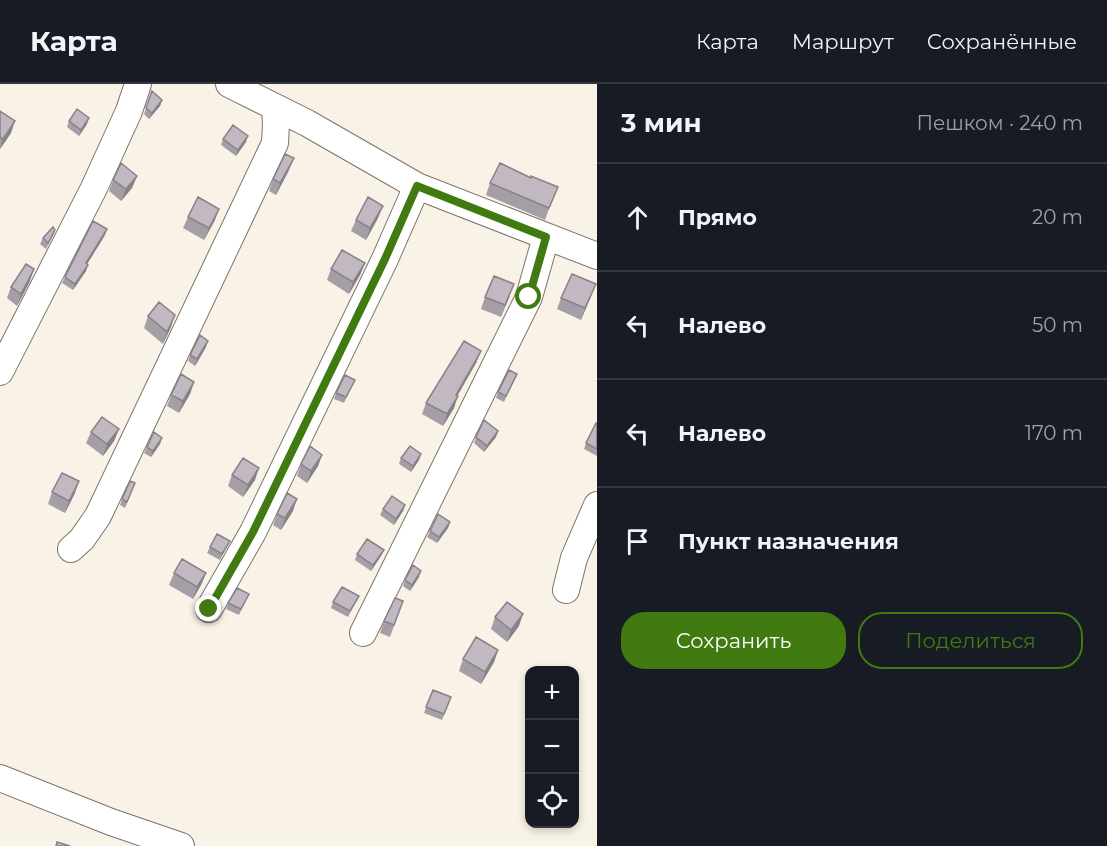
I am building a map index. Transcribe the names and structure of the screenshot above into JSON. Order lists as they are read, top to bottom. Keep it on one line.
{"page":{"header":"Карта","nav":["Карта","Маршрут","Сохранённые"],"heading":["3 мин","Пешком · 240 m"],"list":[["Прямо","20 m"],["Налево","50 m"],["Налево","170 m"],"Пункт назначения"],"buttons":["Сохранить","Поделиться"],"map_buttons":["+","−"]}}
